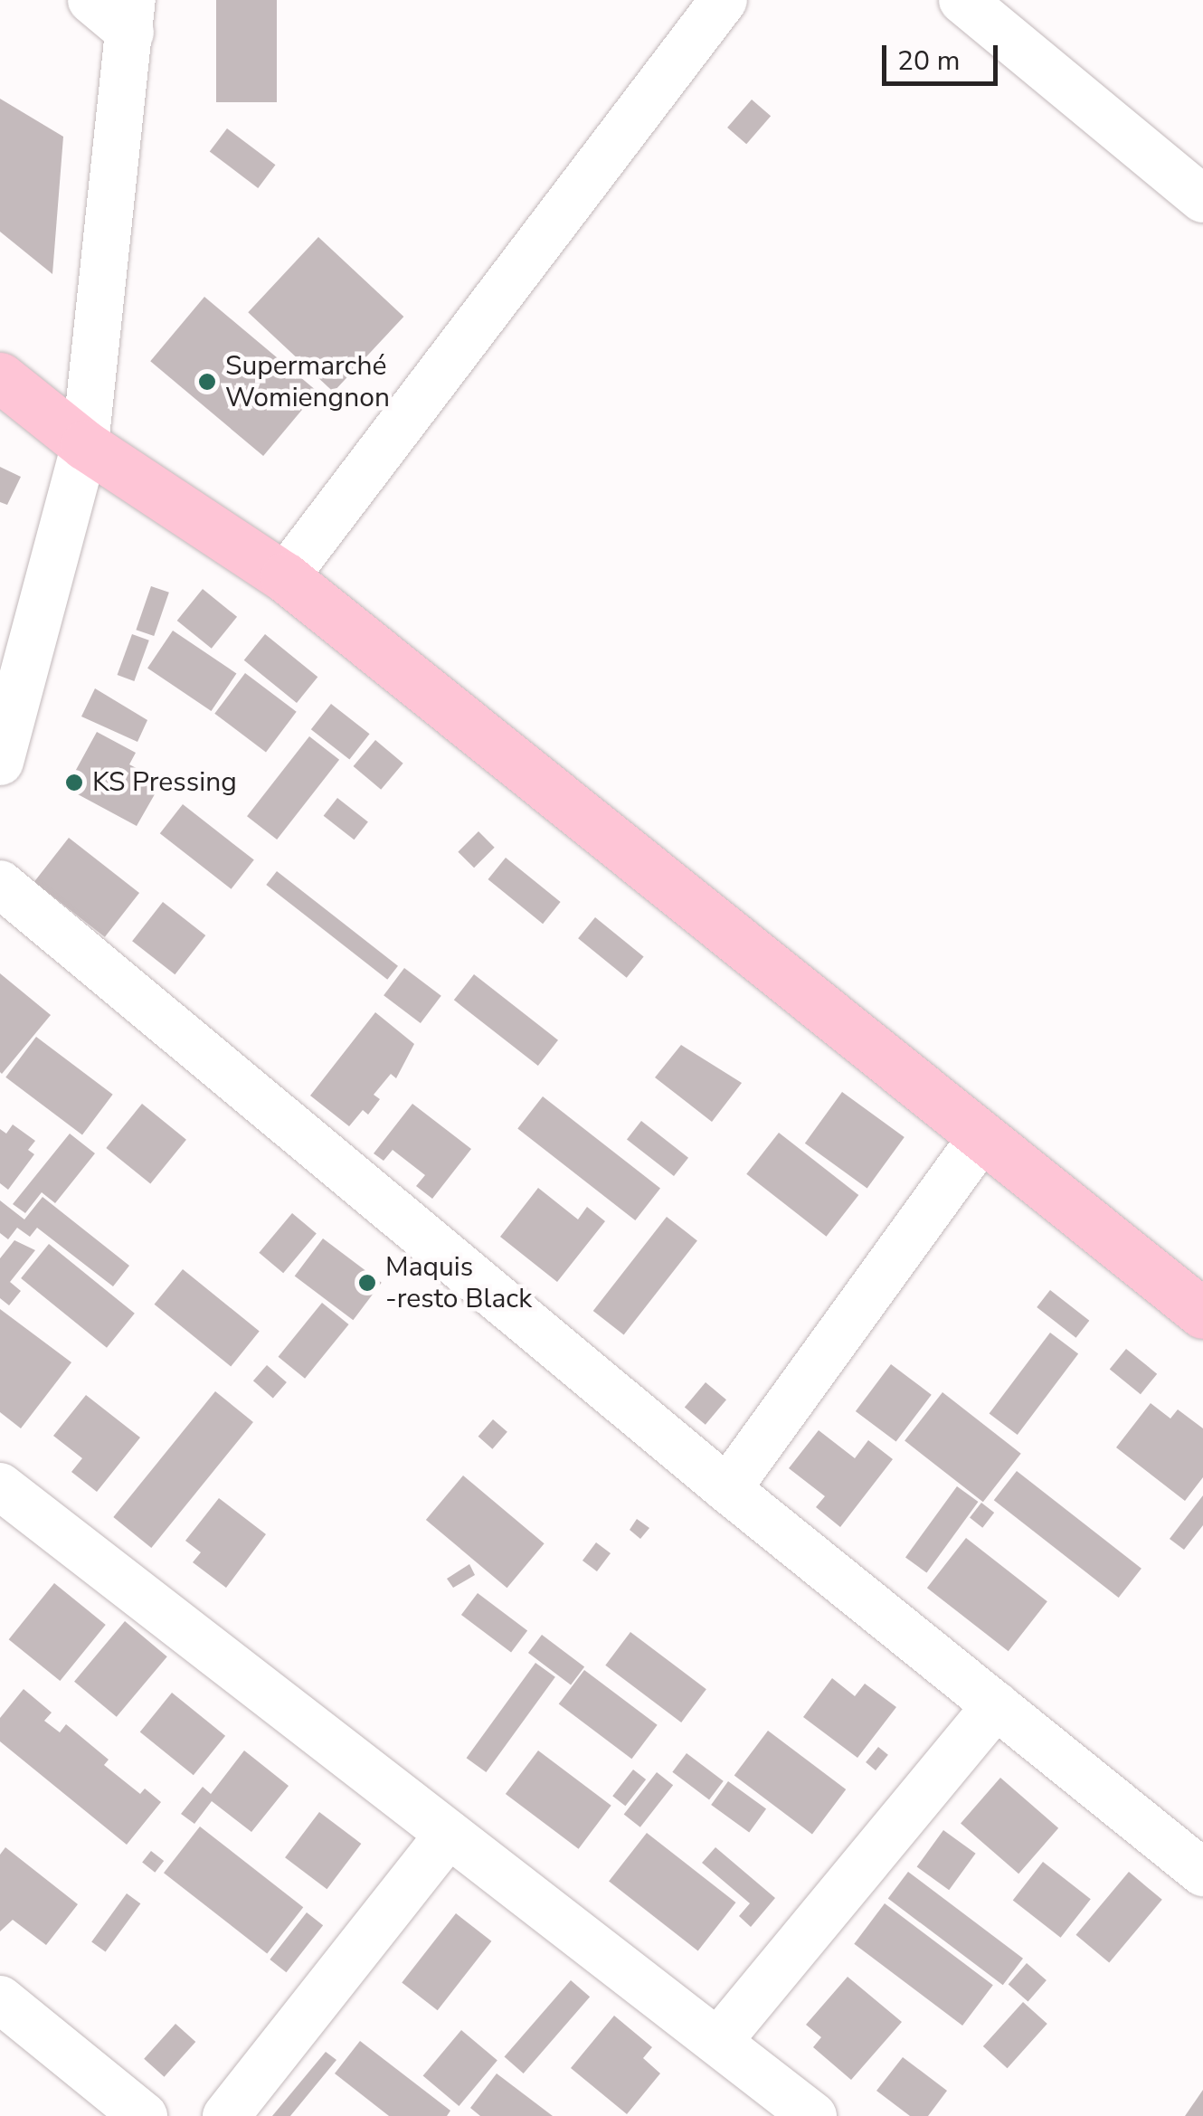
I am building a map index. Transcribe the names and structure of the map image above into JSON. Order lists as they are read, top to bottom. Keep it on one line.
{"places":["Supermarché Womiengnon","KS Pressing","Maquis -resto Black"],"scale_bar":"20 m"}
